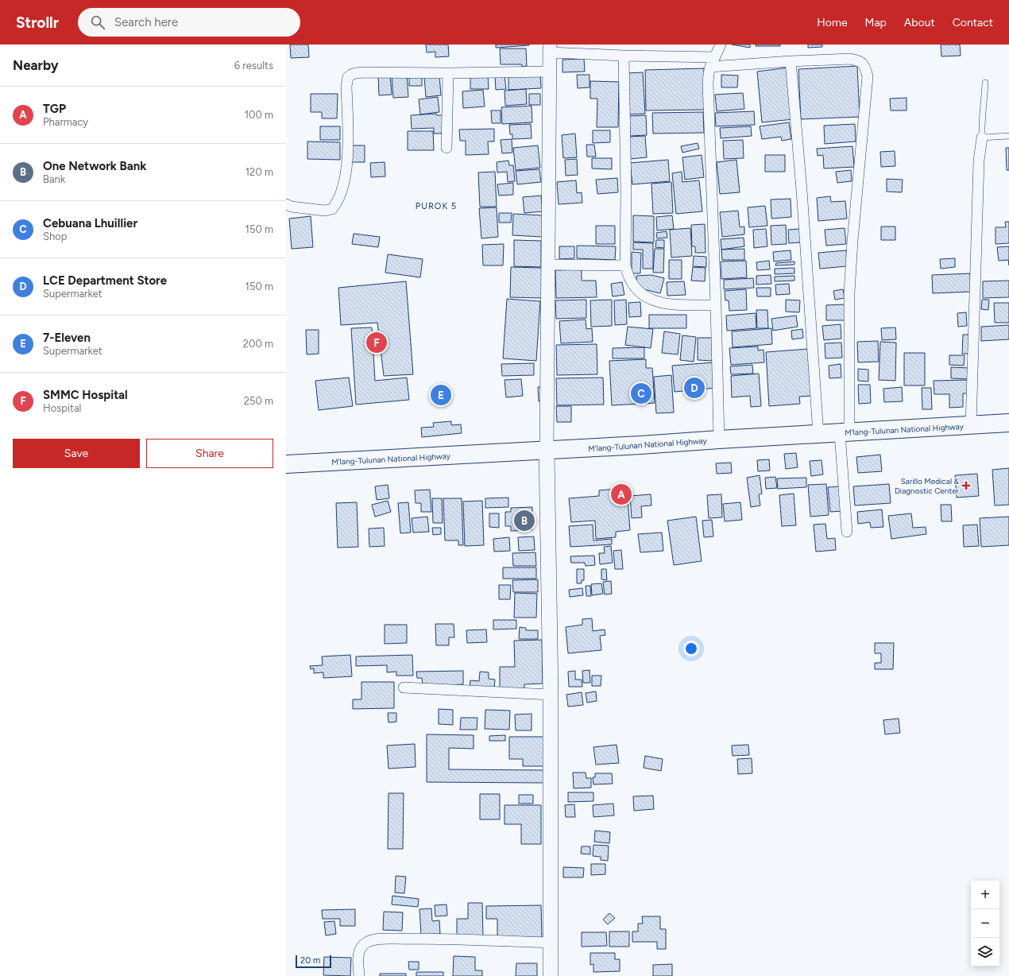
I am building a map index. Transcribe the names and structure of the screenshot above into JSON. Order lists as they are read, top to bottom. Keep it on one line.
{"streets":{"highway":["M'lang-Tulunan National Highway"]},"districts":["PUROK 5"],"places":{"health":["Sarillo Medical & Diagnostic Center"]},"scale_bar":"20 m","page":{"header":"Strollr","search":"Search here","nav":["Home","Map","About","Contact"],"heading":["Nearby","6 results"],"list":[{"mark":"A","name":"TGP","note":"Pharmacy","value":"100 m"},{"mark":"B","name":"One Network Bank","note":"Bank","value":"120 m"},{"mark":"C","name":"Cebuana Lhuillier","note":"Shop","value":"150 m"},{"mark":"D","name":"LCE Department Store","note":"Supermarket","value":"150 m"},{"mark":"E","name":"7-Eleven","note":"Supermarket","value":"200 m"},{"mark":"F","name":"SMMC Hospital","note":"Hospital","value":"250 m"}],"pins":["F","D","C","E","A","B"],"buttons":["Save","Share"],"map_buttons":["+","−"],"scale":"20 m"}}
